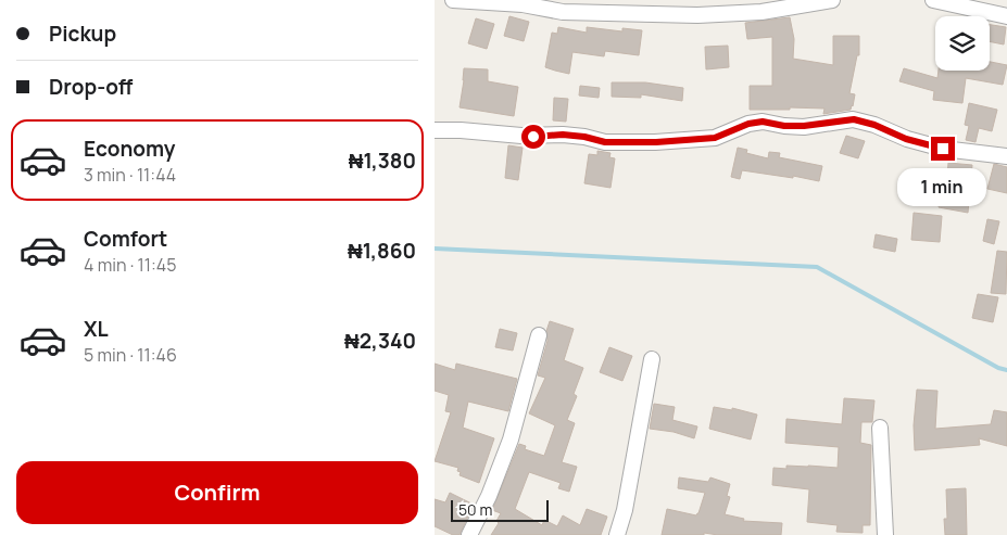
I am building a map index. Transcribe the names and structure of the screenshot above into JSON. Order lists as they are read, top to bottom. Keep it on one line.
{"scale_bar":"50 m","page":{"banner":["Pickup","Drop-off"],"list":[{"name":"Economy","note":"3 min · 11:44","value":"₦1,380"},{"name":"Comfort","note":"4 min · 11:45","value":"₦1,860"},{"name":"XL","note":"5 min · 11:46","value":"₦2,340"}],"bubble":"1 min","buttons":"Confirm","scale":"50 m"}}
